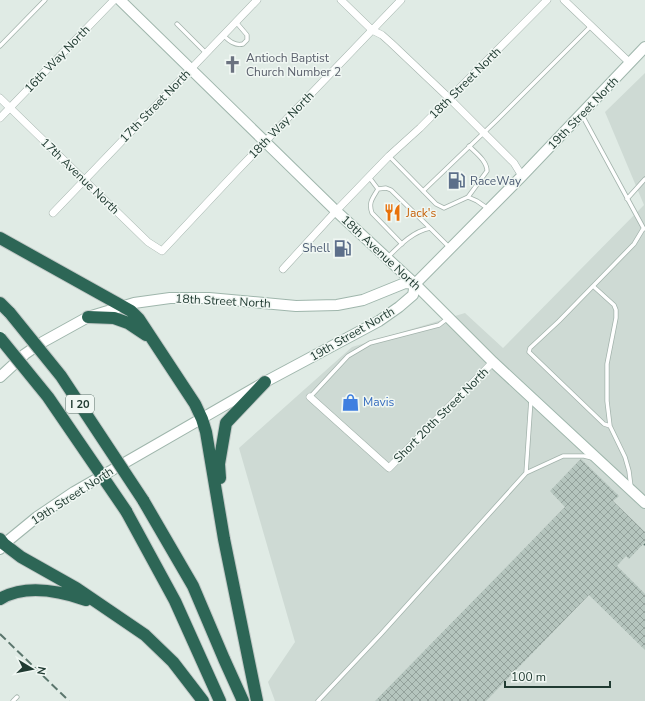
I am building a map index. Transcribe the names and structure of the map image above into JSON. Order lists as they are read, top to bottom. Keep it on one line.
{"streets":{"highway":["I 20"],"main road":["18th Street North","19th Street North","18th Avenue North"],"street":["16th Way North","17th Street North","18th Way North","17th Avenue North","Short 20th Street North"]},"crossings":[["16th Way North","17th Avenue North"],["18th Street North","19th Street North"],["18th Street North","18th Avenue North"],["17th Street North","17th Avenue North"],["17th Street North","18th Avenue North"],["19th Street North","18th Avenue North"],["18th Way North","17th Avenue North"],["18th Way North","18th Avenue North"],["18th Avenue North","Short 20th Street North"]],"places":{"church":["Antioch Baptist Church Number 2"],"fuel station":["RaceWay","Shell"],"restaurant":["Jack's"],"shop":["Mavis"]},"scale_bar":"100 m","north":"right"}
